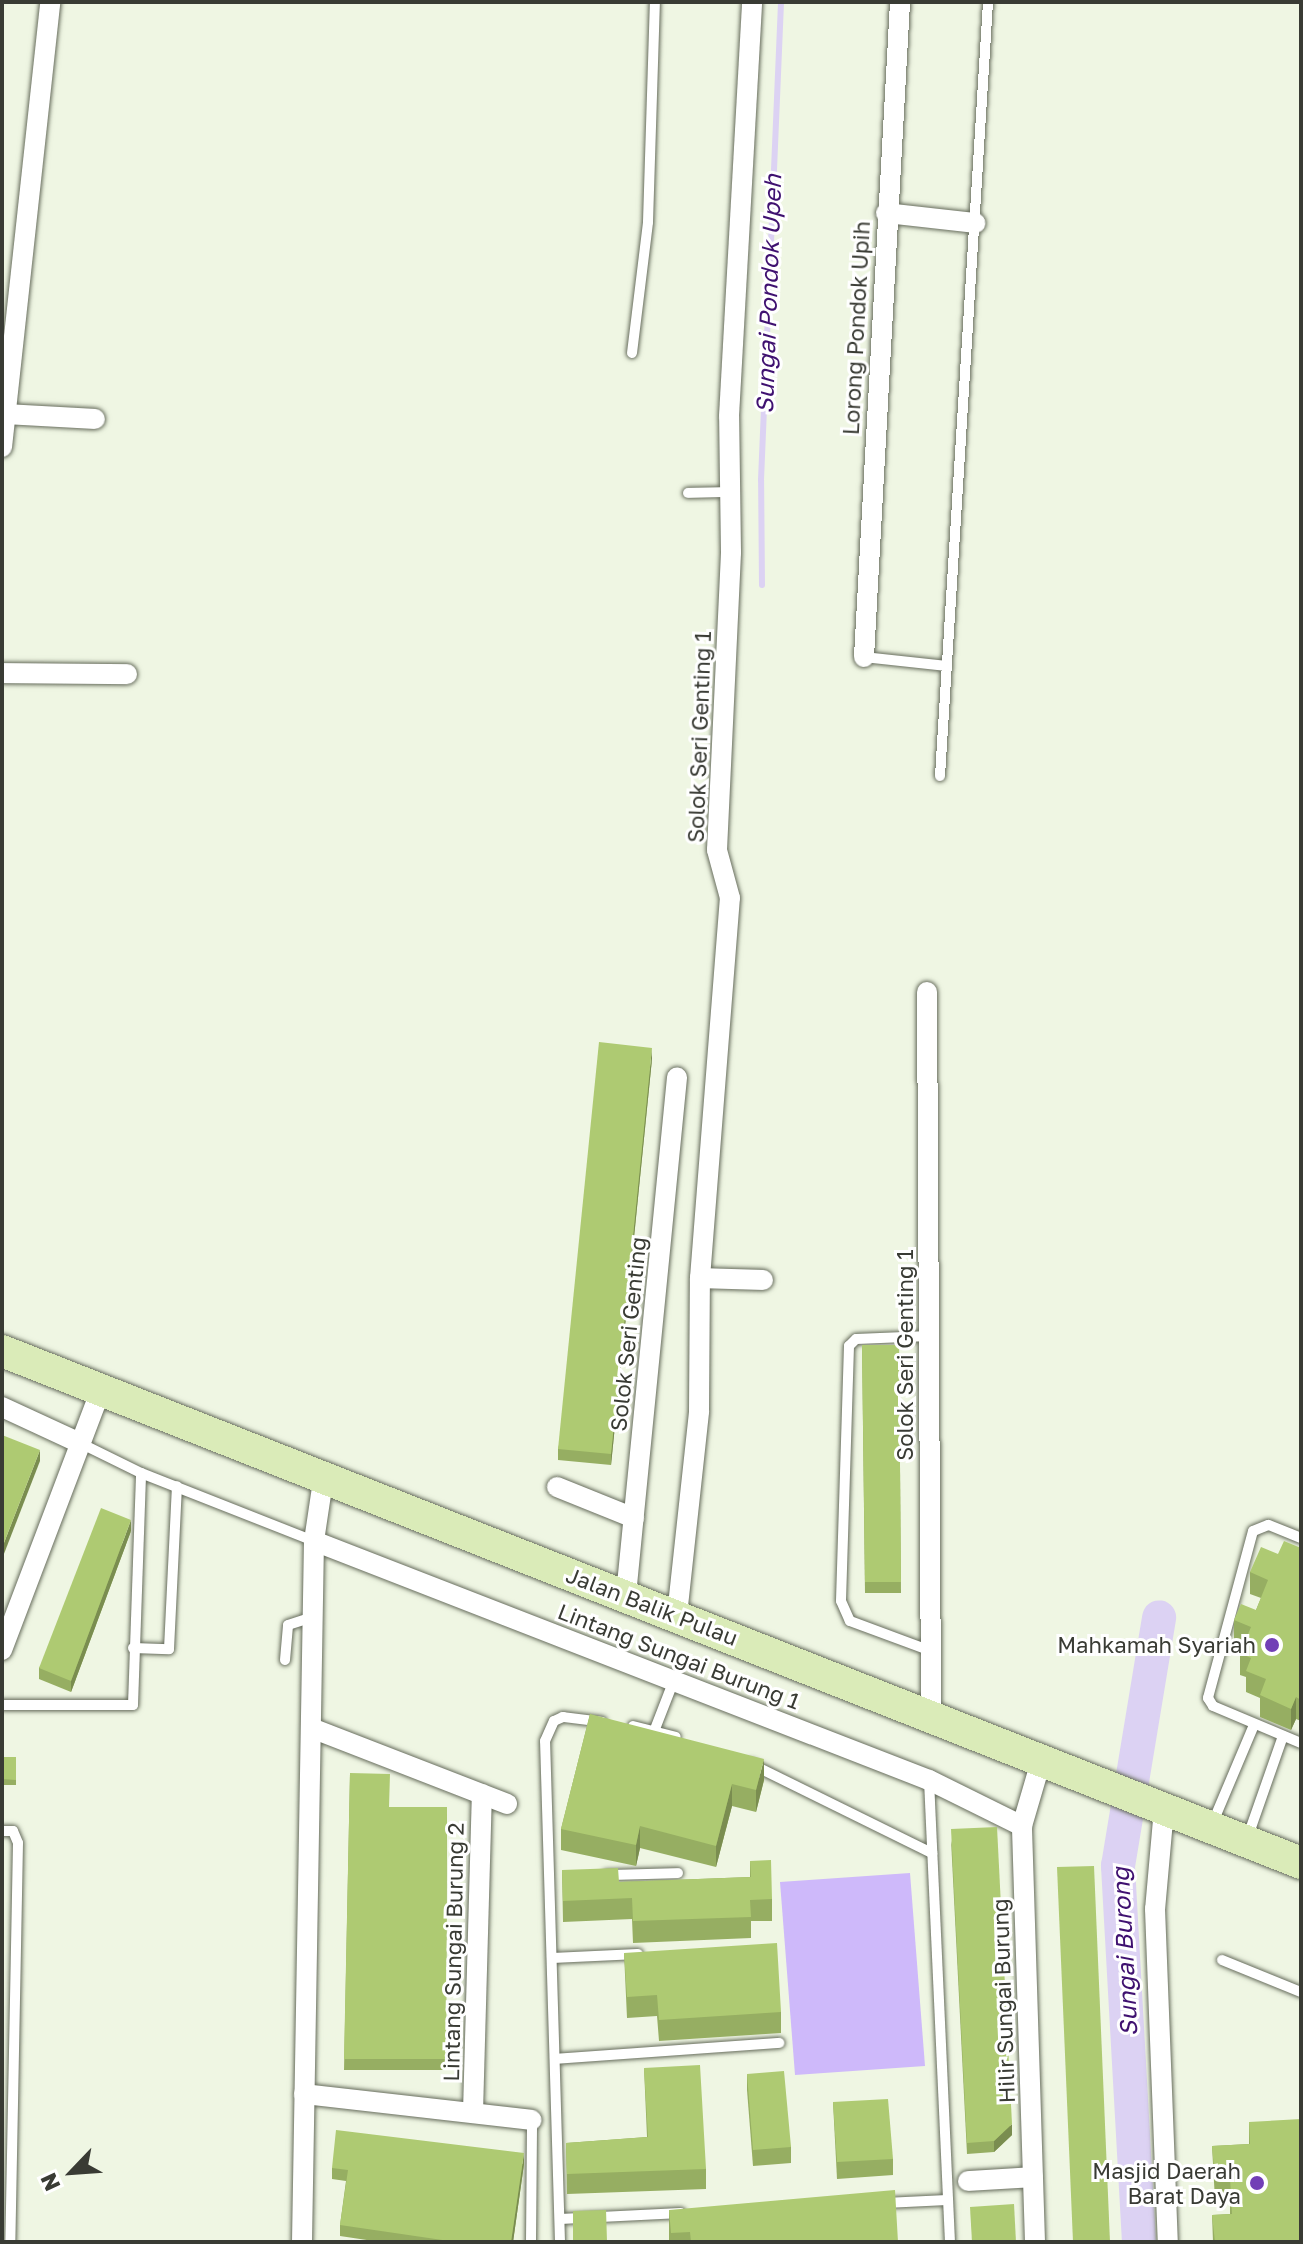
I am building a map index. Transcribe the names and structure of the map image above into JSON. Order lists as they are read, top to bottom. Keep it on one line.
{"streets":{"main road":["Jalan Balik Pulau"],"street":["Lorong Pondok Upih","Solok Seri Genting 1","Solok Seri Genting","Lintang Sungai Burung 1","Lintang Sungai Burung 2","Hilir Sungai Burung"]},"crossings":[["Solok Seri Genting 1","Jalan Balik Pulau"],["Solok Seri Genting","Jalan Balik Pulau"],["Jalan Balik Pulau","Hilir Sungai Burung"],["Lintang Sungai Burung 1","Hilir Sungai Burung"]],"water":["Sungai Pondok Upeh","Sungai Burong"],"places":["Mahkamah Syariah","Masjid Daerah Barat Daya"],"north":"bottom left"}
